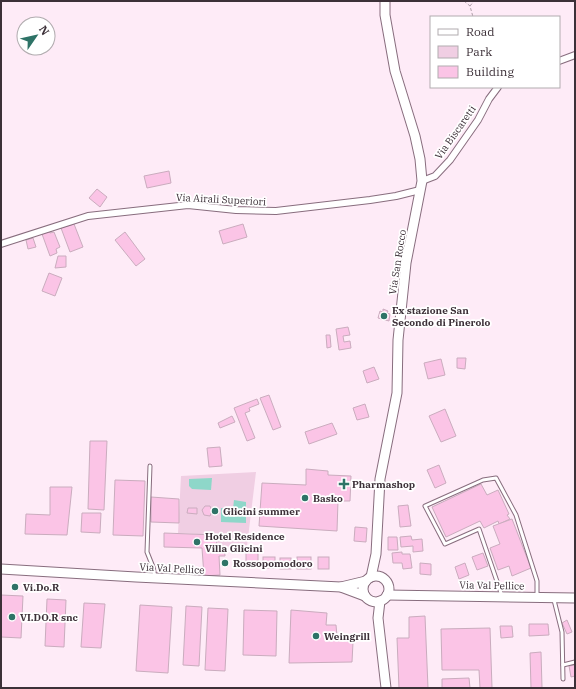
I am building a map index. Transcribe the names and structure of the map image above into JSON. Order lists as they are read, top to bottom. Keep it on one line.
{"streets":{"street":["Via Biscaretti","Via Airali Superiori","Via San Rocco","Via Val Pellice"]},"crossings":[["Via Biscaretti","Via Airali Superiori"],["Via Biscaretti","Via San Rocco"],["Via Airali Superiori","Via San Rocco"],["Via San Rocco","Via Val Pellice"]],"places":{"other":["Ex stazione San Secondo di Pinerolo","Basko","Glicini summer","Hotel Residence Villa Glicini","Rossopomodoro","Vi.Do.R","VI.DO.R snc","Weingrill"],"health":["Pharmashop"]},"legend":["Road","Park","Building"],"north":"top right"}
